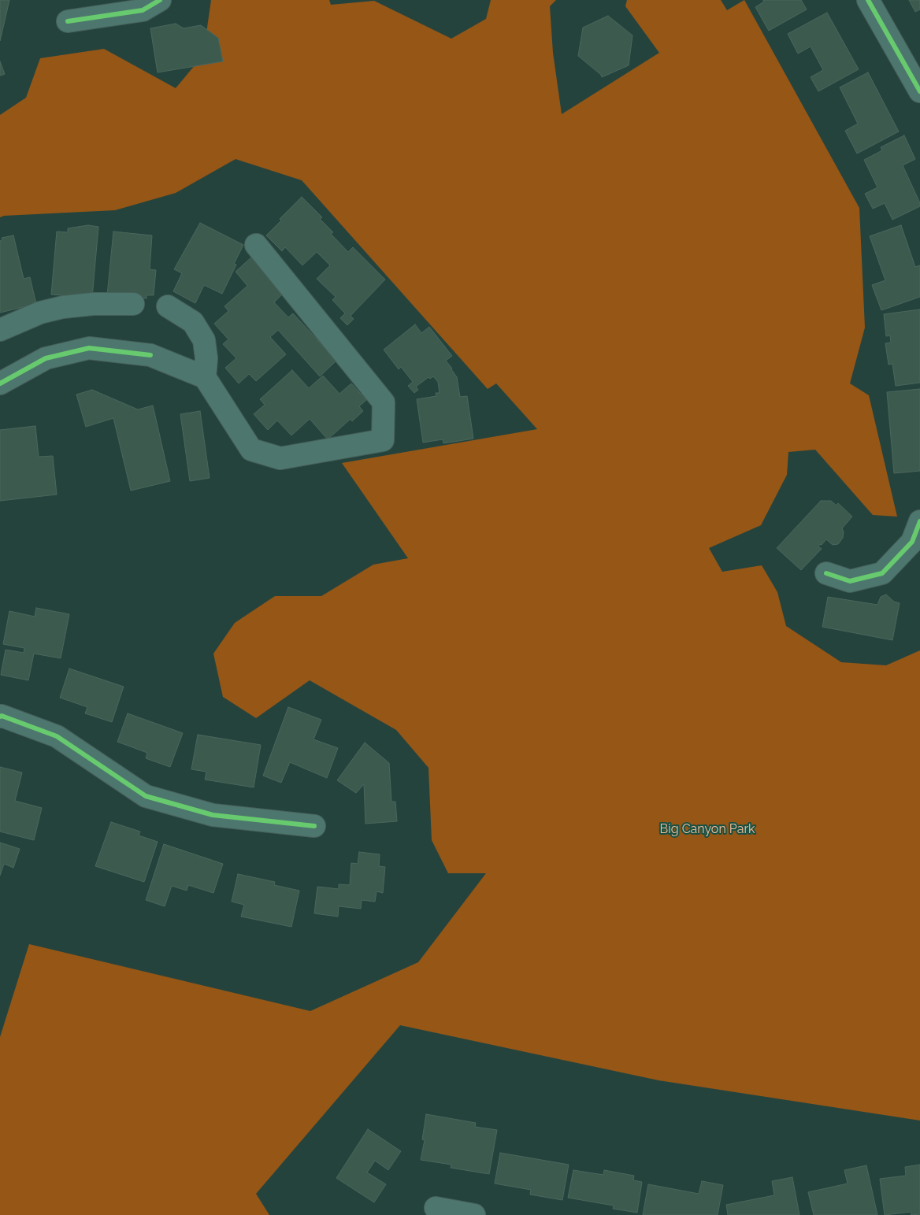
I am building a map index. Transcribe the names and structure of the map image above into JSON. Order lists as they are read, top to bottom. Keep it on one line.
{"parks":["Big Canyon Park"]}
